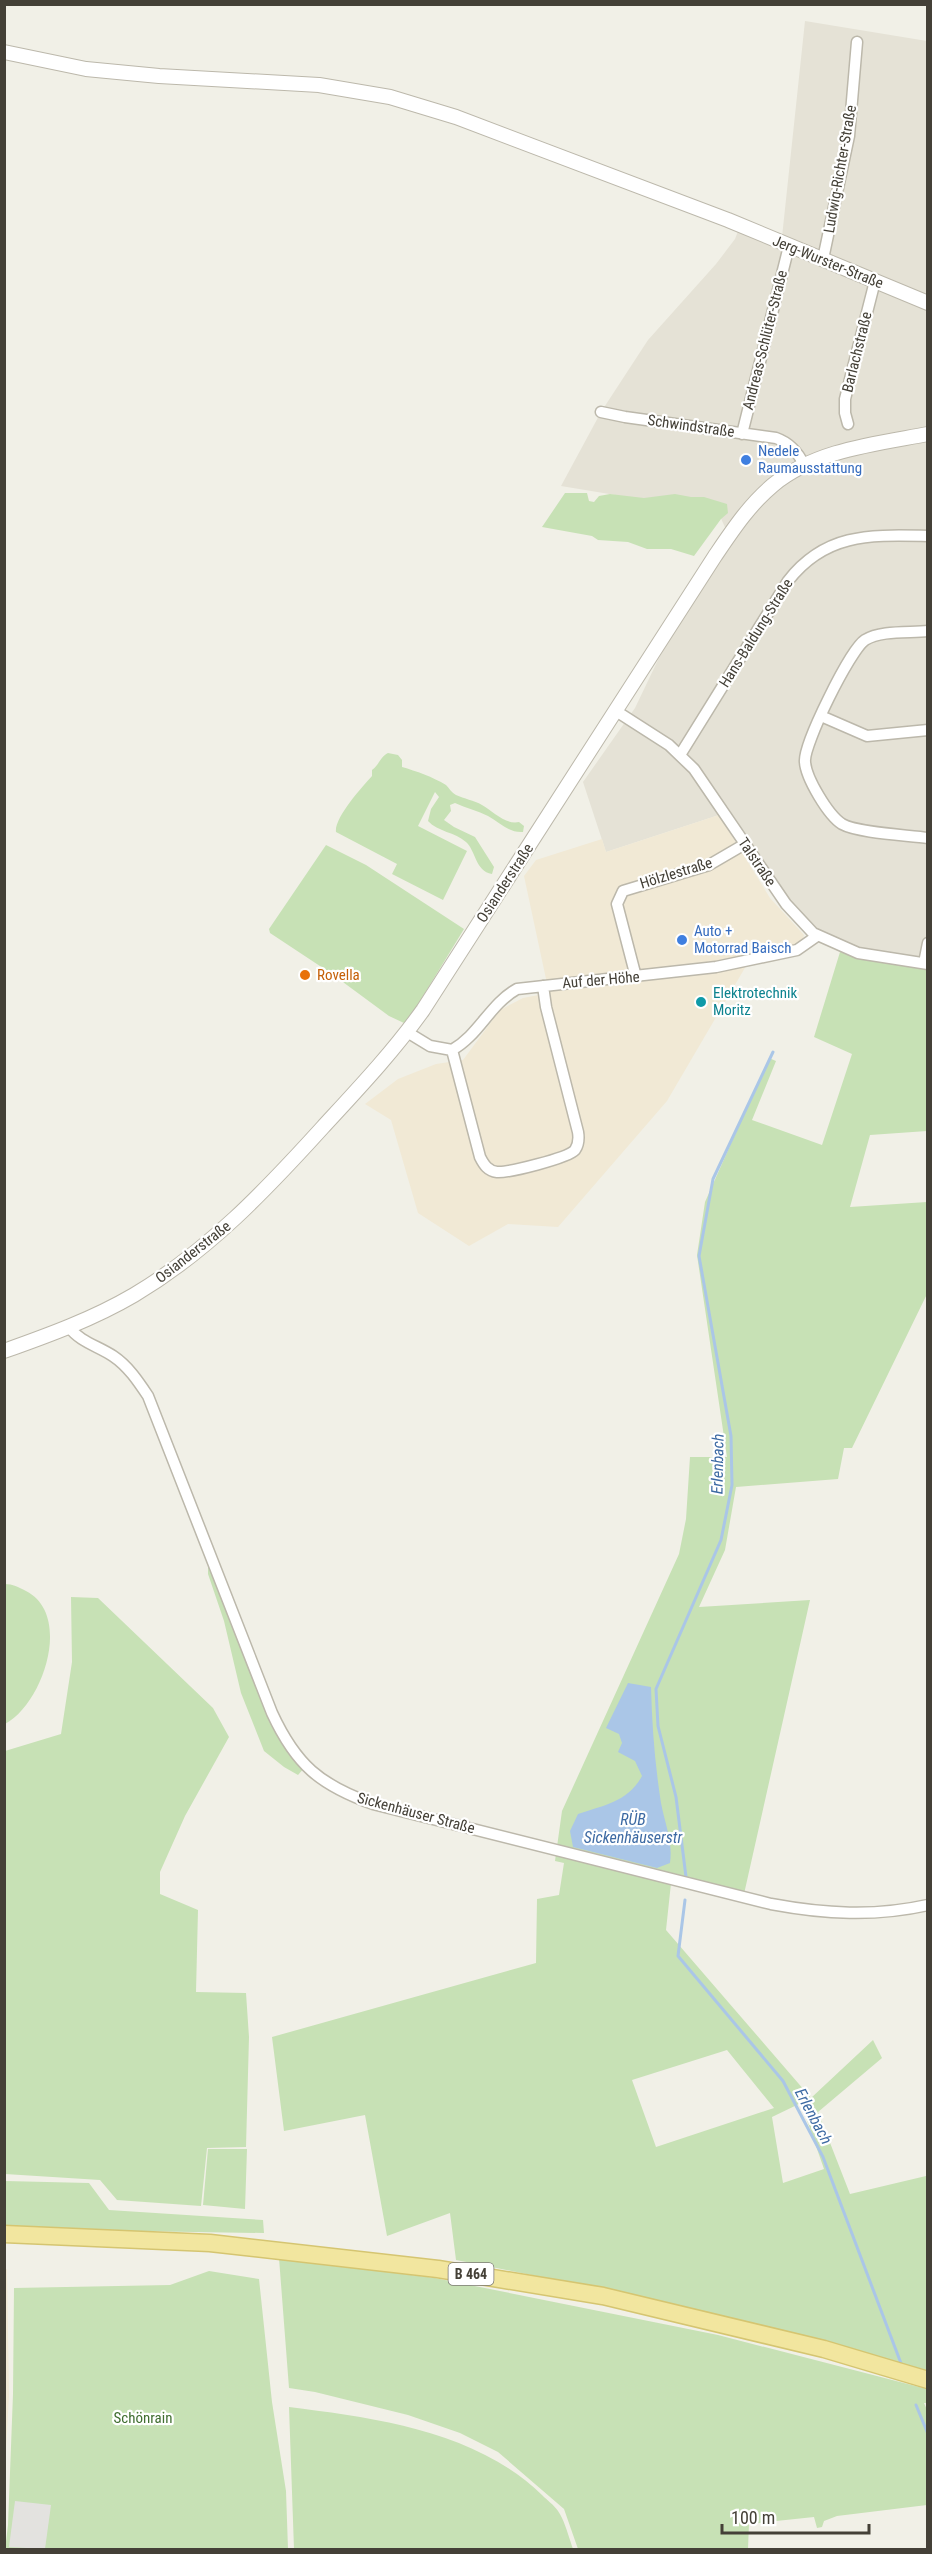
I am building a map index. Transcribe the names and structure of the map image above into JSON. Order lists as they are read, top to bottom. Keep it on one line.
{"streets":{"main road":["B 464"],"street":["Ludwig-Richter-Straße","Jerg-Wurster-Straße","Andreas-Schlüter-Straße","Barlachstraße","Schwindstraße","Hans-Baldung-Straße","Talstraße","Hölzlestraße","Osianderstraße","Auf der Höhe","Sickenhäuser Straße"]},"crossings":[["Ludwig-Richter-Straße","Jerg-Wurster-Straße"],["Jerg-Wurster-Straße","Andreas-Schlüter-Straße"],["Jerg-Wurster-Straße","Barlachstraße"],["Andreas-Schlüter-Straße","Schwindstraße"],["Schwindstraße","Osianderstraße"],["Hans-Baldung-Straße","Talstraße"],["Talstraße","Hölzlestraße"],["Talstraße","Osianderstraße"],["Talstraße","Auf der Höhe"],["Hölzlestraße","Auf der Höhe"],["Osianderstraße","Sickenhäuser Straße"]],"water":["Erlenbach","RÜB Sickenhäuserstr"],"parks":["Schönrain"],"places":["Nedele Raumausstattung","Auto + Motorrad Baisch","Rovella","Elektrotechnik Moritz"],"scale_bar":"100 m"}
